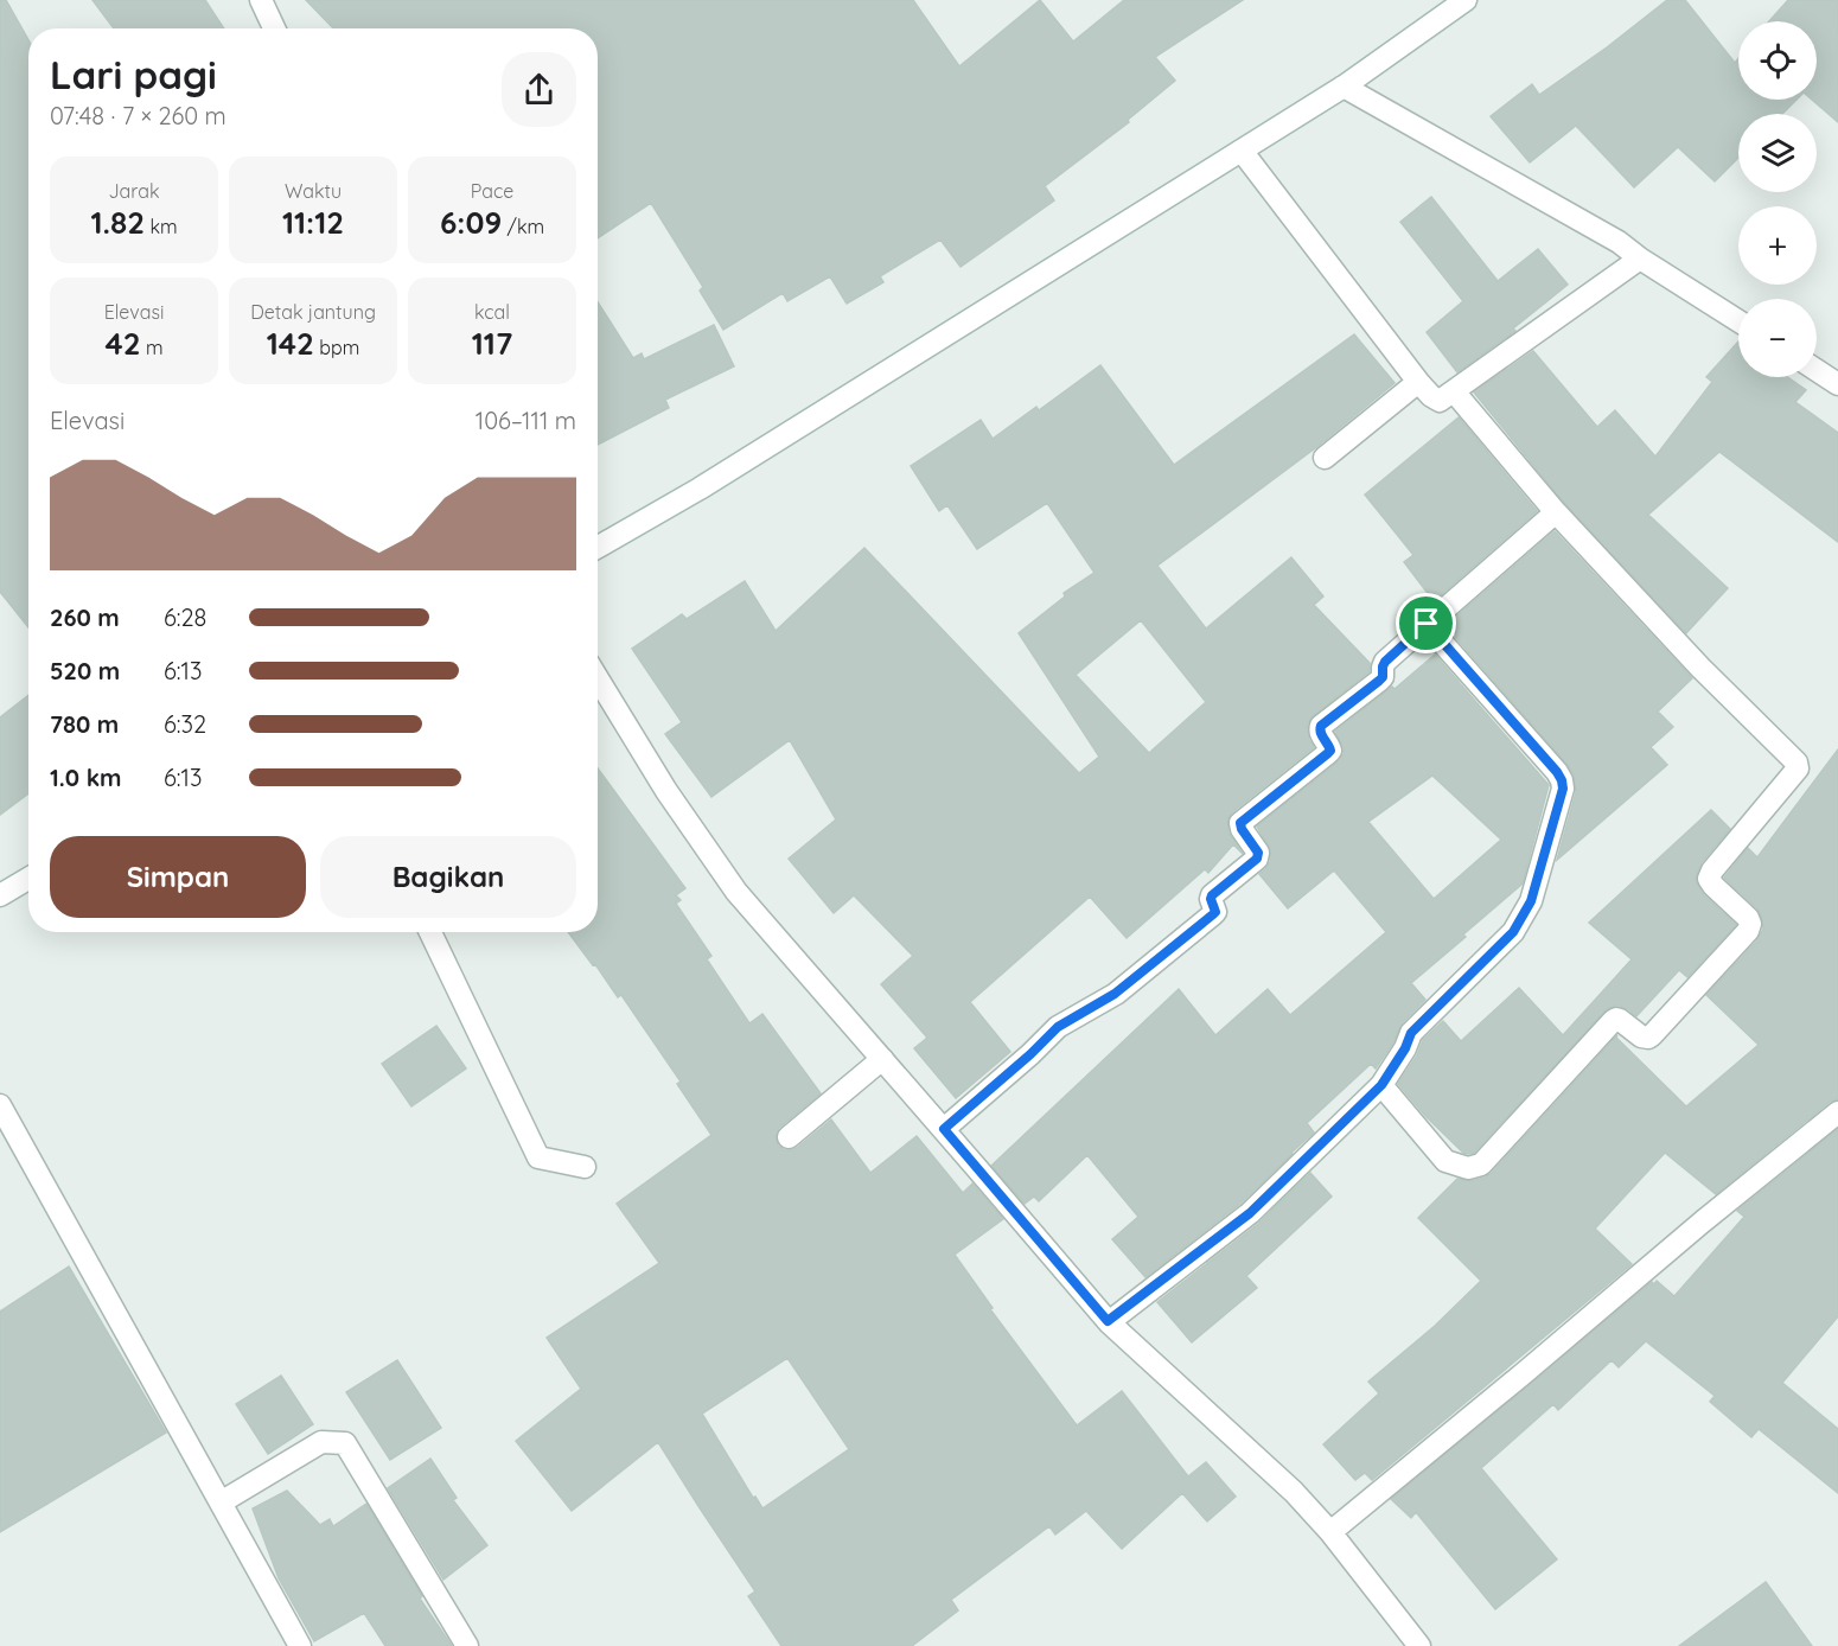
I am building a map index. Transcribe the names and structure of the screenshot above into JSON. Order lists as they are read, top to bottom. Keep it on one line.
{"page":{"map_buttons":["+","−"],"heading":["Lari pagi","07:48 · 7 × 260 m"],"stats":[["Jarak","1.82 km"],["Waktu","11:12"],["Pace","6:09 /km"],["Elevasi","42 m"],["Detak jantung","142 bpm"],["kcal","117"]],"chart":["Elevasi","106–111 m"],"list":[{"name":"260 m","note":"6:28"},{"name":"520 m","note":"6:13"},{"name":"780 m","note":"6:32"},{"name":"1.0 km","note":"6:13"}],"buttons":["Simpan","Bagikan"]}}
